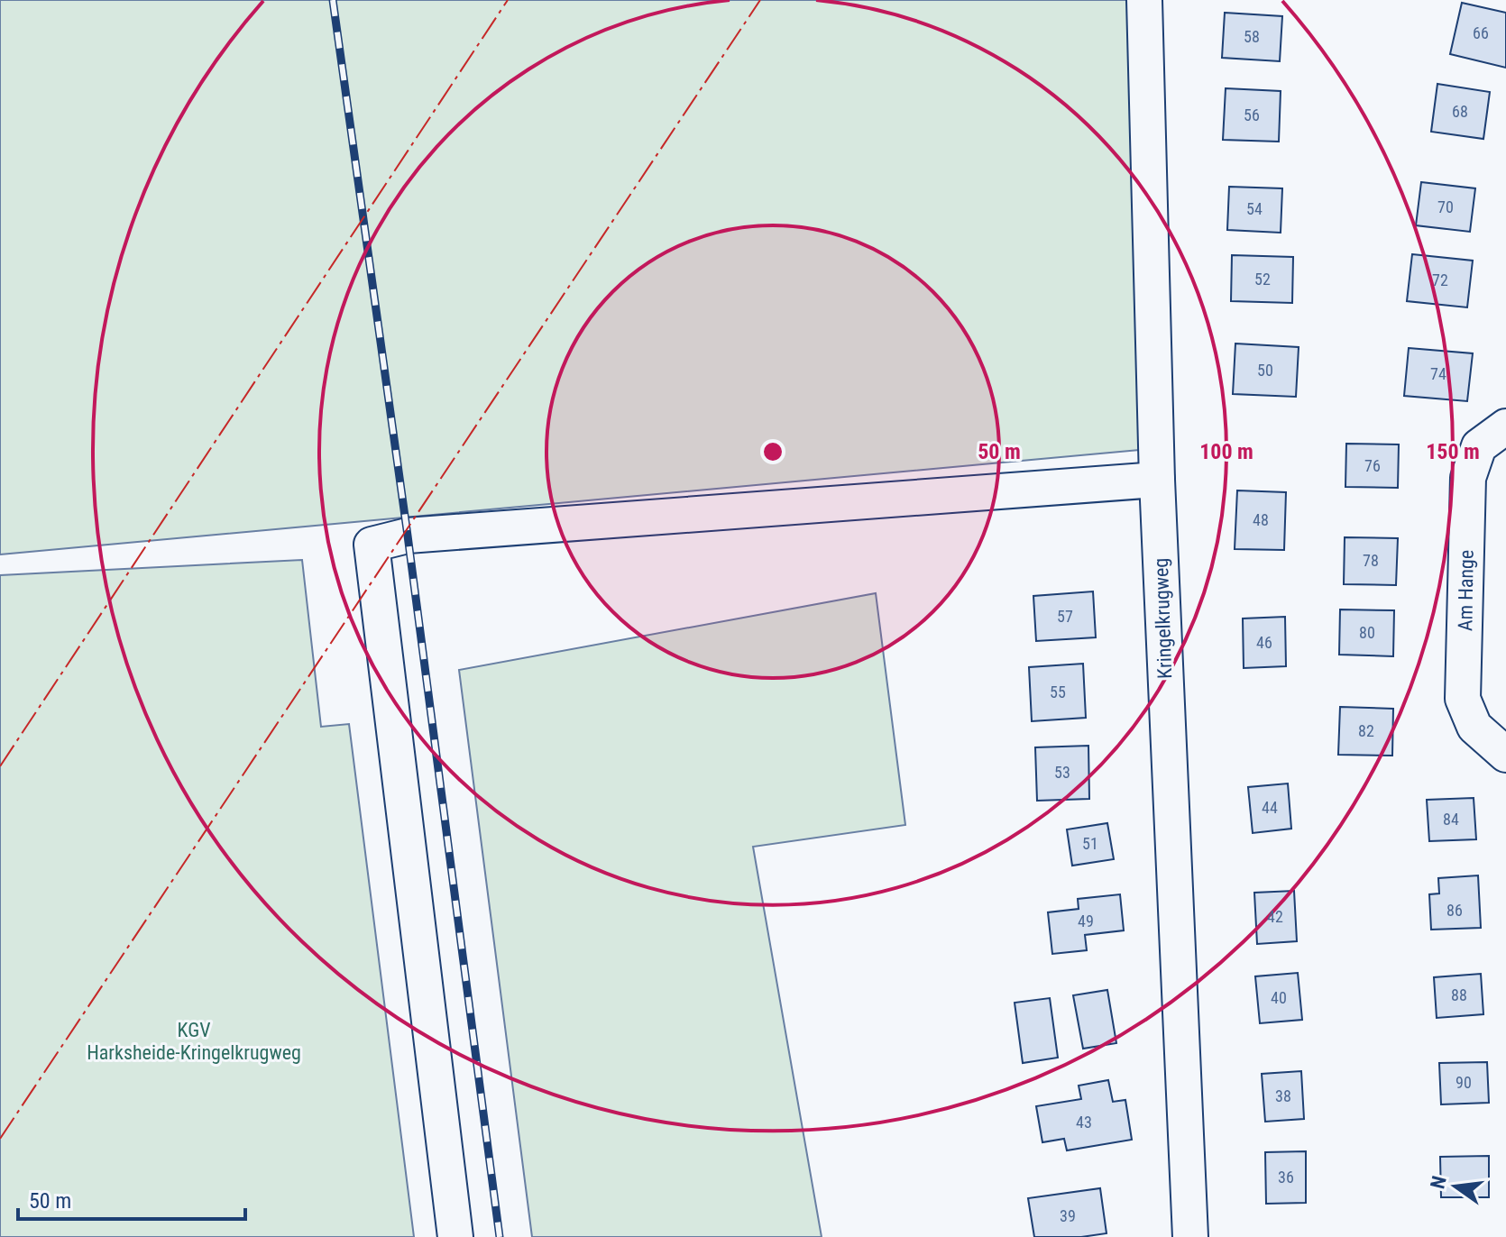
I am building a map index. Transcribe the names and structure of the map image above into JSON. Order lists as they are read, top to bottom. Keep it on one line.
{"streets":{"street":["Am Hange","Kringelkrugweg"]},"parks":["KGV Harksheide-Kringelkrugweg"],"house_numbers":["66","58","68","56","70","54","52","72","50","74","76","48","78","57","80","46","55","82","53","44","84","51","86","42","49","88","40","90","38","43","36","39"],"scale_bar":"50 m","north":"left","rings":["50 m","100 m","150 m"]}
